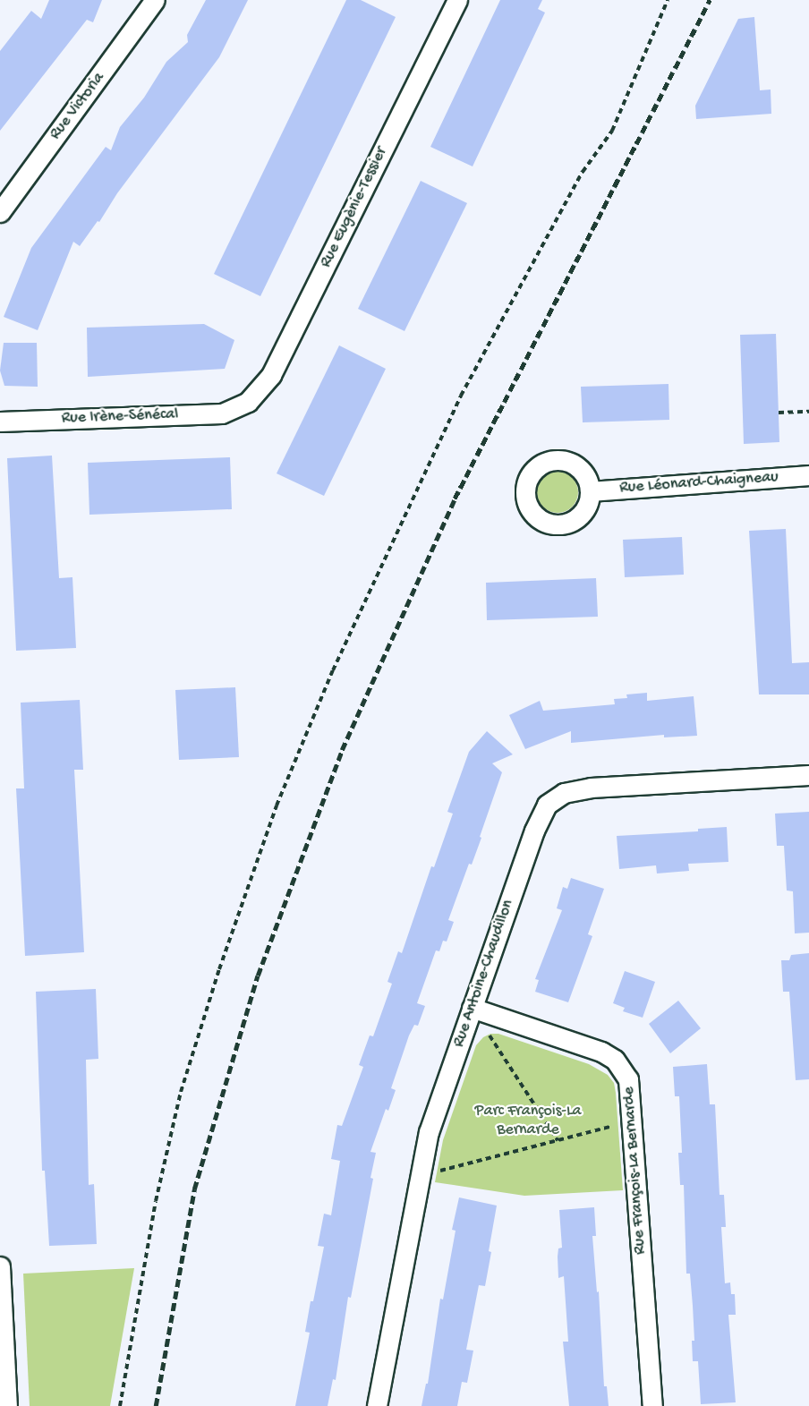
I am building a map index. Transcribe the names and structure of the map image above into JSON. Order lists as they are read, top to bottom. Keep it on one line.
{"streets":{"street":["Rue Victoria","Rue Eugènie-Tessier","Rue Irène-Sénécal","Rue Léonard-Chaigneau","Rue Antoine-Chaudillon","Rue François-La Bernarde"]},"crossings":[["Rue Eugènie-Tessier","Rue Irène-Sénécal"],["Rue Antoine-Chaudillon","Rue François-La Bernarde"]],"parks":["Parc François-La Bernarde"]}
